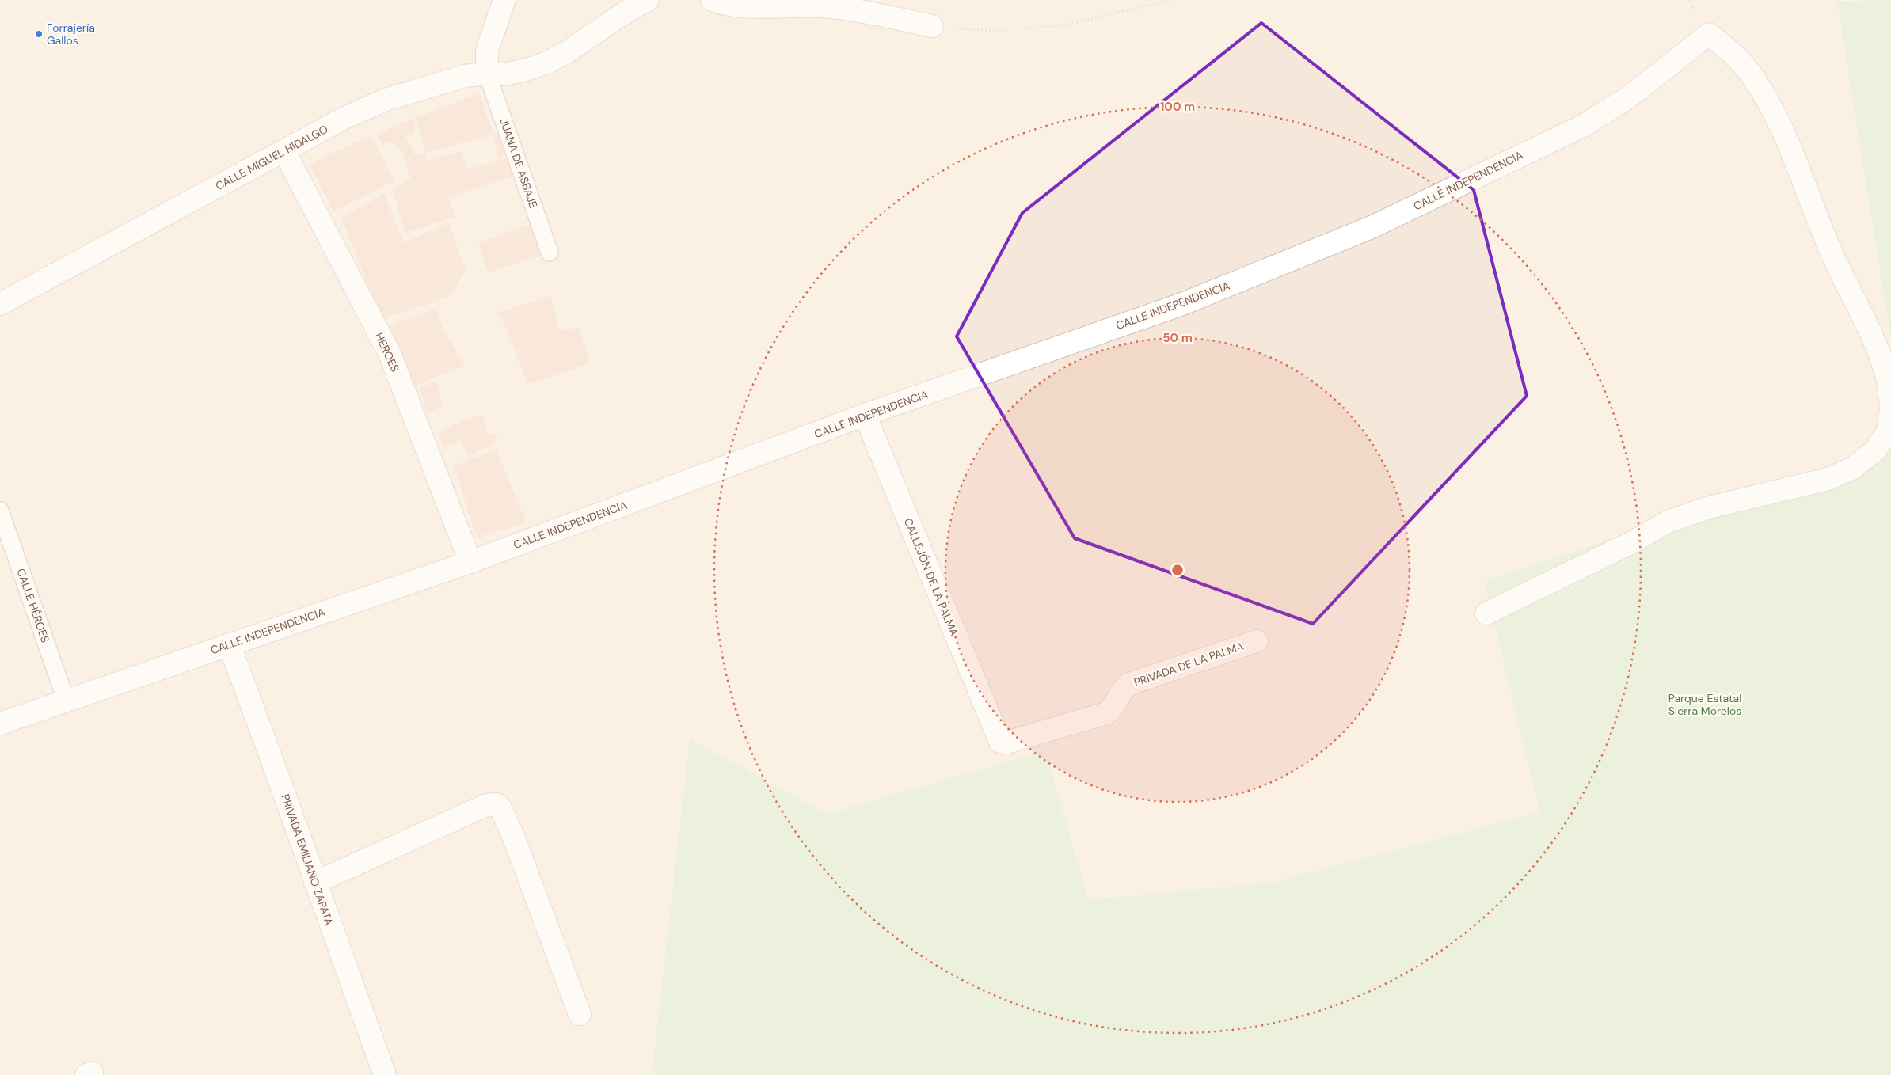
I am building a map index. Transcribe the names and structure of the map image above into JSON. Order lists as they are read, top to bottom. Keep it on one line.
{"streets":{"street":["CALLE MIGUEL HIDALGO","CALLE INDEPENDENCIA","HEROES","CALLEJÓN DE LA PALMA","PRIVADA DE LA PALMA","PRIVADA EMILIANO ZAPATA"],"lane":["JUANA DE ASBAJE","CALLE HÉROES"]},"crossings":[["CALLE MIGUEL HIDALGO","JUANA DE ASBAJE"],["CALLE MIGUEL HIDALGO","HEROES"],["CALLE INDEPENDENCIA","HEROES"],["CALLE INDEPENDENCIA","CALLEJÓN DE LA PALMA"],["CALLE INDEPENDENCIA","CALLE HÉROES"],["CALLE INDEPENDENCIA","PRIVADA EMILIANO ZAPATA"],["CALLEJÓN DE LA PALMA","PRIVADA DE LA PALMA"]],"parks":["Parque Estatal Sierra Morelos"],"places":["Forrajería Gallos"],"rings":["100 m","50 m"]}
